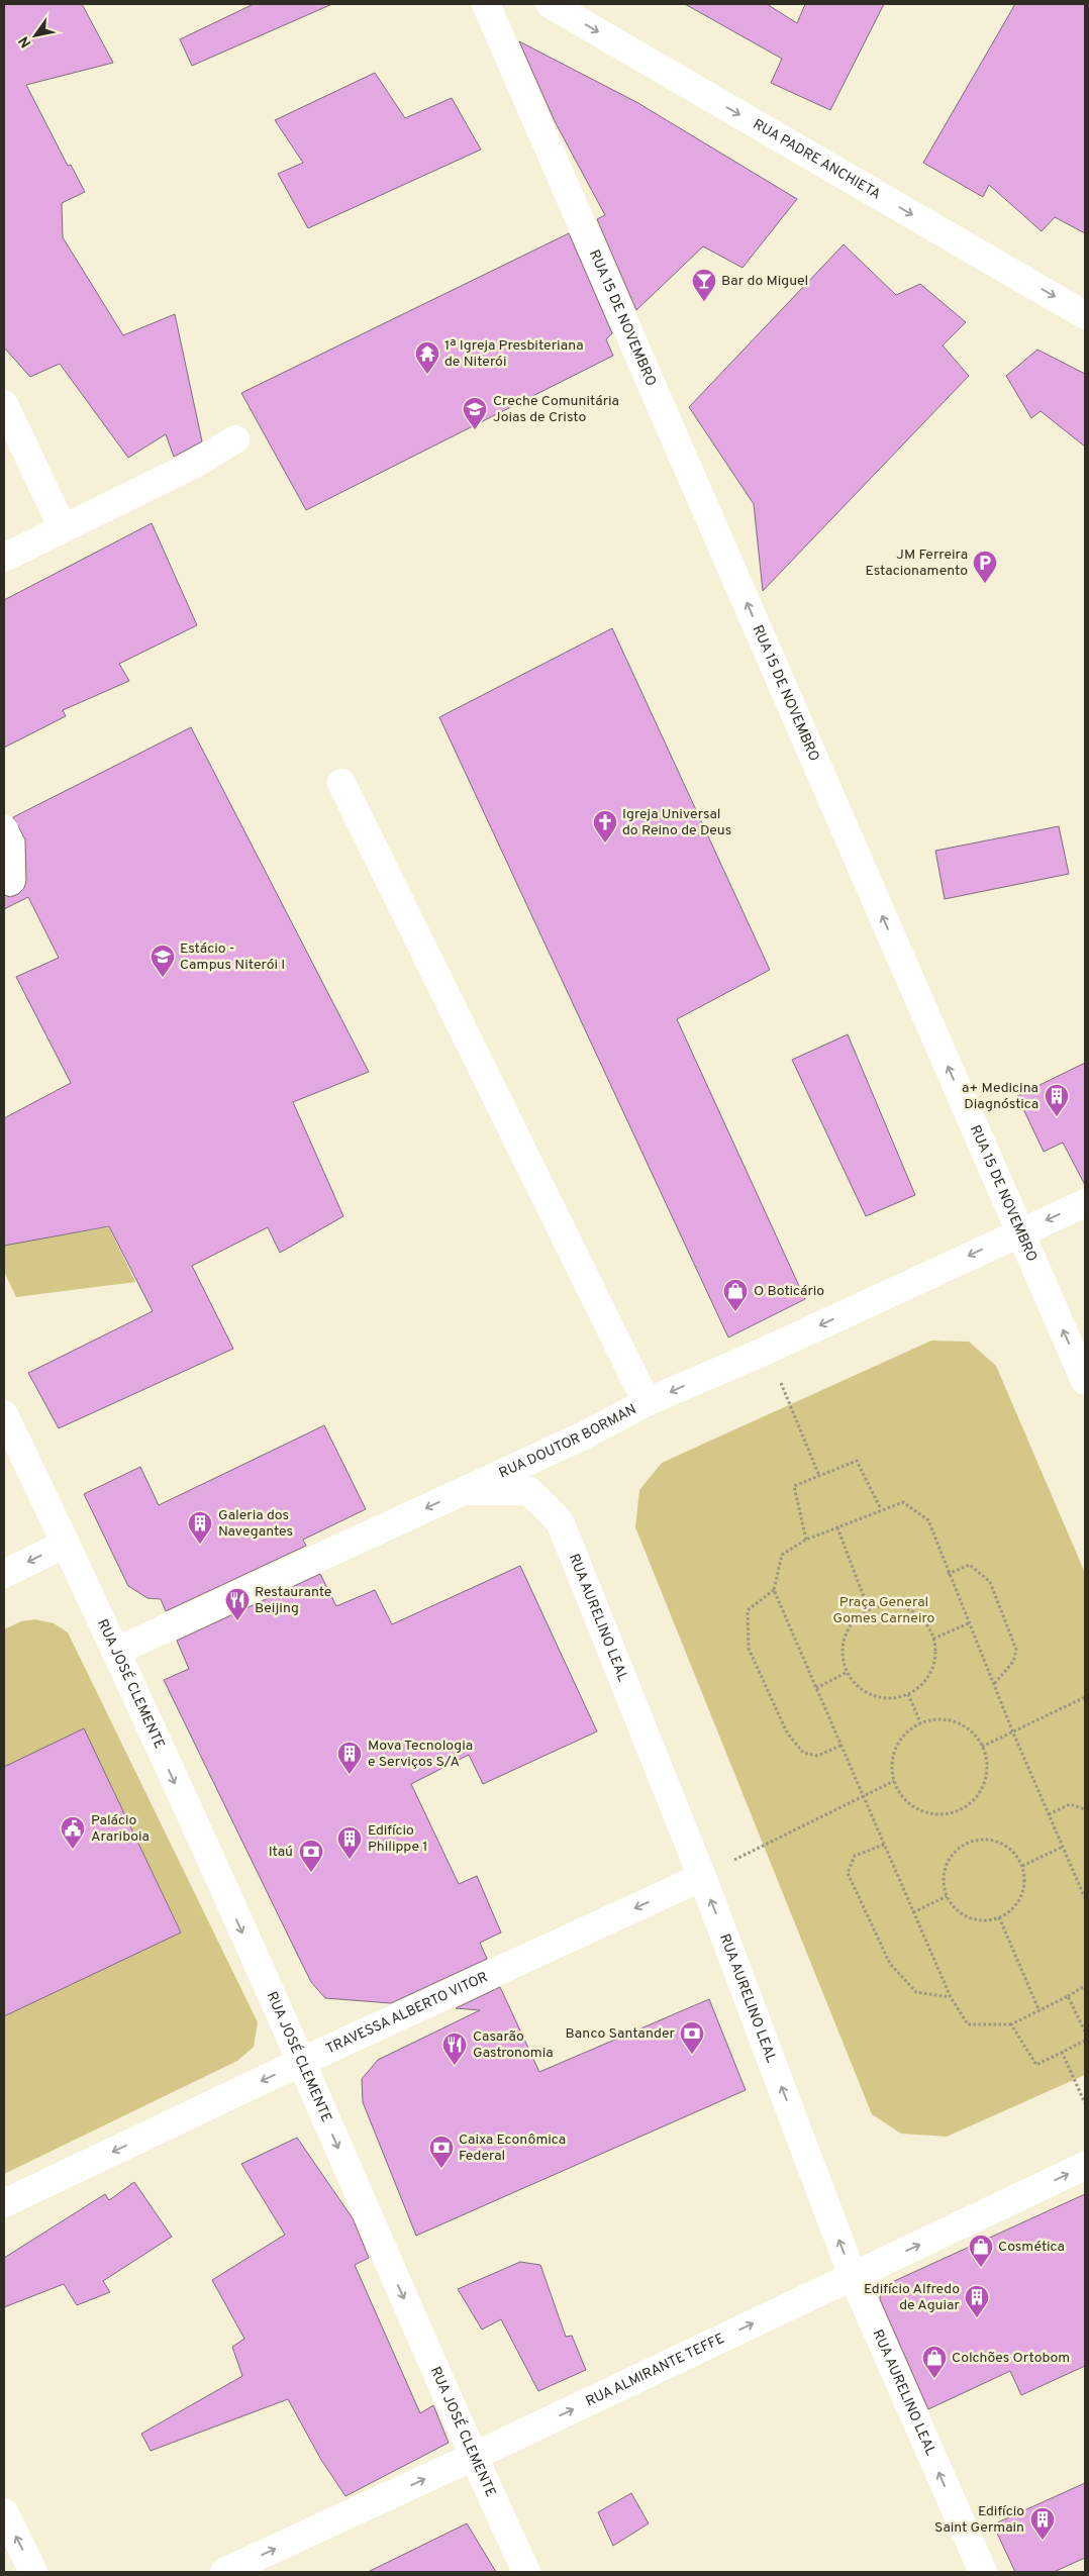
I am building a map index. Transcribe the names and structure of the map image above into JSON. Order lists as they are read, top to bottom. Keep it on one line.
{"streets":{"street":["RUA PADRE ANCHIETA","RUA 15 DE NOVEMBRO","RUA DOUTOR BORMAN","RUA AURELINO LEAL","RUA JOSÉ CLEMENTE","TRAVESSA ALBERTO VITOR","RUA ALMIRANTE TEFFE"]},"crossings":[["RUA 15 DE NOVEMBRO","RUA DOUTOR BORMAN"],["RUA DOUTOR BORMAN","RUA AURELINO LEAL"],["RUA DOUTOR BORMAN","RUA JOSÉ CLEMENTE"],["RUA AURELINO LEAL","TRAVESSA ALBERTO VITOR"],["RUA AURELINO LEAL","RUA ALMIRANTE TEFFE"],["RUA JOSÉ CLEMENTE","TRAVESSA ALBERTO VITOR"],["RUA JOSÉ CLEMENTE","RUA ALMIRANTE TEFFE"]],"one_way":["RUA PADRE ANCHIETA","RUA 15 DE NOVEMBRO","RUA DOUTOR BORMAN","RUA AURELINO LEAL","RUA JOSÉ CLEMENTE","TRAVESSA ALBERTO VITOR","RUA ALMIRANTE TEFFE"],"parks":["Praça General Gomes Carneiro"],"places":{"bar":["Bar do Miguel"],"temple":["1ª Igreja Presbiteriana de Niterói"],"school or university":["Creche Comunitária Joias de Cristo","Estácio - Campus Niterói I"],"parking":["JM Ferreira Estacionamento"],"church":["Igreja Universal do Reino de Deus"],"building":["a+ Medicina Diagnóstica","Galeria dos Navegantes","Mova Tecnologia e Serviços S/A","Edifício Philippe 1","Edifício Alfredo de Aguiar","Edifício Saint Germain"],"shop":["O Boticário","Cosmética","Colchões Ortobom"],"restaurant":["Restaurante Beijing","Casarão Gastronomia"],"public building":["Palácio Arariboia"],"bank":["Itaú","Banco Santander","Caixa Econômica Federal"]},"north":"bottom left"}
